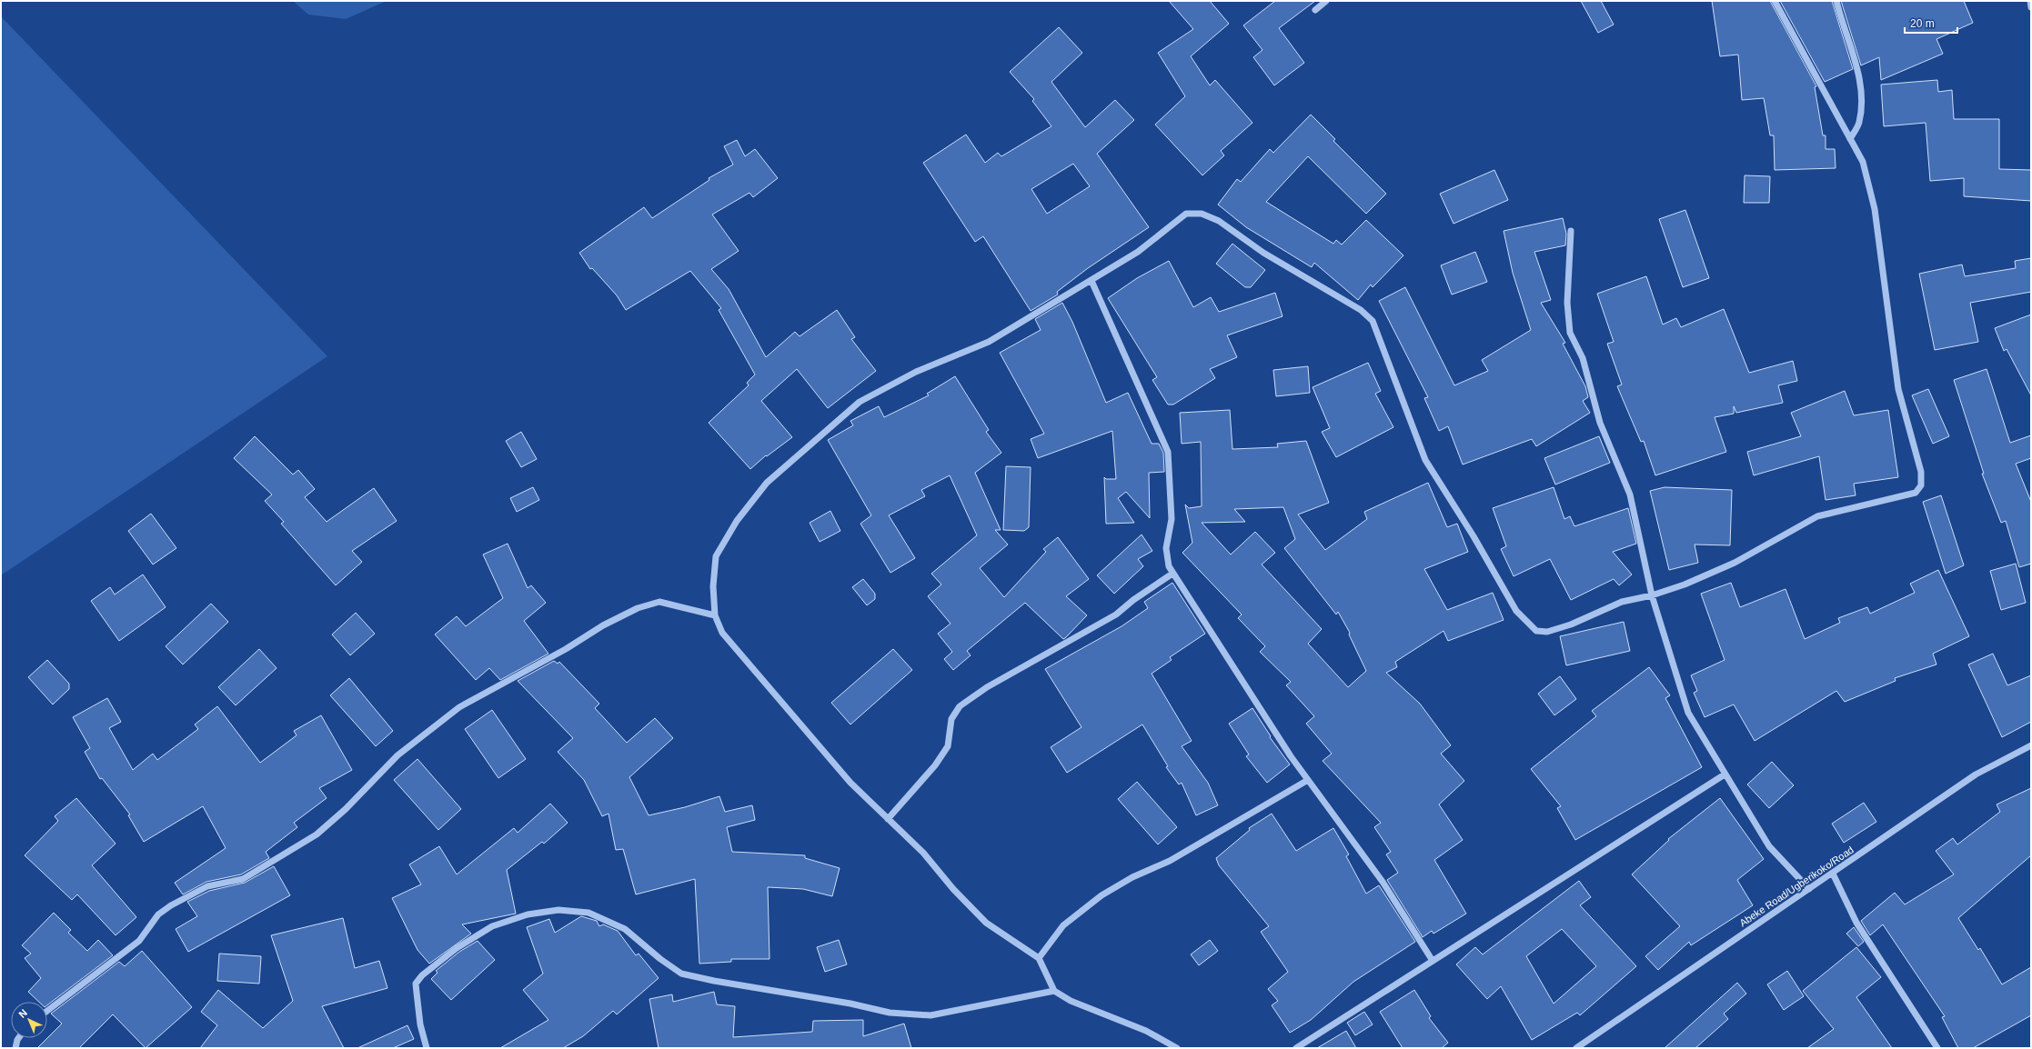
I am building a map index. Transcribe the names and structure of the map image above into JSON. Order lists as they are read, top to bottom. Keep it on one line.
{"streets":{"street":["Abeke Road/Ugberikoko/Road"]},"scale_bar":"20 m","north":"top left"}
